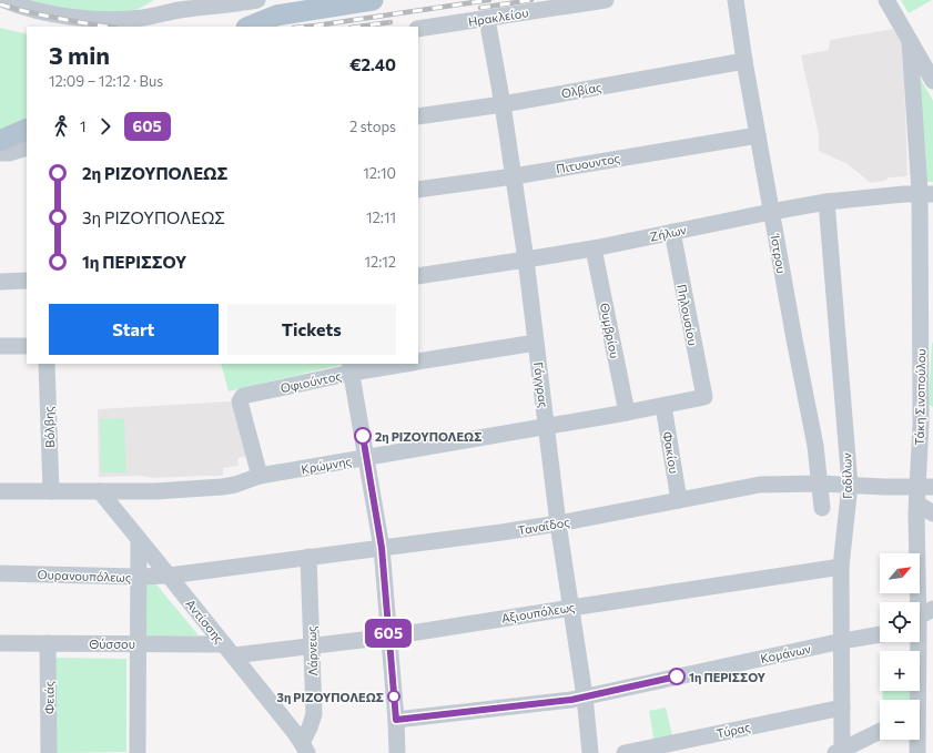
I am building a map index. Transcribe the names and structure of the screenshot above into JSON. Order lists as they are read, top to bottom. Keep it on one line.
{"streets":{"street":["Ηρακλείου","Ολβίας","Πιτυουντος","Ζήλων","Ίστρου","Πηλουσίου","Θυμβρίου","Οφιούντος","Γάγγρας","Τάκη Σινοπούλου","Βόλβης","Φακίου","Κρώμνης","Γαδίλων","Ταναΐδος","Ουρανουπόλεως","Αξιουπόλεως","Αντίσσης","Θύσσου","Λάρνεως","Κομάνων","Φειάς","Τύρας"]},"crossings":[["Ηρακλείου","Γάγγρας"],["Ολβίας","Ίστρου"],["Ολβίας","Γάγγρας"],["Πιτυουντος","Ίστρου"],["Πιτυουντος","Γάγγρας"],["Ζήλων","Ίστρου"],["Ζήλων","Πηλουσίου"],["Ζήλων","Θυμβρίου"],["Ζήλων","Γάγγρας"],["Ζήλων","Τάκη Σινοπούλου"],["Ζήλων","Γαδίλων"],["Ίστρου","Ταναΐδος"],["Πηλουσίου","Κρώμνης"],["Θυμβρίου","Κρώμνης"],["Οφιούντος","Κρώμνης"],["Γάγγρας","Κρώμνης"],["Γάγγρας","Ταναΐδος"],["Γάγγρας","Αξιουπόλεως"],["Γάγγρας","Κομάνων"],["Τάκη Σινοπούλου","Ταναΐδος"],["Βόλβης","Κρώμνης"],["Φακίου","Κρώμνης"],["Φακίου","Ταναΐδος"],["Κρώμνης","Αντίσσης"],["Γαδίλων","Ταναΐδος"],["Γαδίλων","Αξιουπόλεως"],["Γαδίλων","Κομάνων"],["Γαδίλων","Τύρας"],["Ταναΐδος","Ουρανουπόλεως"],["Ταναΐδος","Αντίσσης"],["Ταναΐδος","Λάρνεως"],["Ουρανουπόλεως","Αντίσσης"],["Αξιουπόλεως","Αντίσσης"],["Αξιουπόλεως","Θύσσου"],["Αξιουπόλεως","Λάρνεως"],["Αντίσσης","Θύσσου"],["Αντίσσης","Λάρνεως"],["Θύσσου","Φειάς"]],"places":["2η ΡΙΖΟΥΠΟΛΕΩΣ","1η ΠΕΡΙΣΣΟΥ","3η ΡΙΖΟΥΠΟΛΕΩΣ"],"lines":["bus line 605"],"north":"top right","page":{"on_map":"605","heading":["3 min","12:09 – 12:12 · Bus","€2.40"],"legs":["1","605","2 stops"],"list":[{"name":"2η ΡΙΖΟΥΠΟΛΕΩΣ","value":"12:10"},{"name":"3η ΡΙΖΟΥΠΟΛΕΩΣ","value":"12:11"},{"name":"1η ΠΕΡΙΣΣΟΥ","value":"12:12"}],"buttons":["Start","Tickets"],"map_buttons":["+","−"]}}
